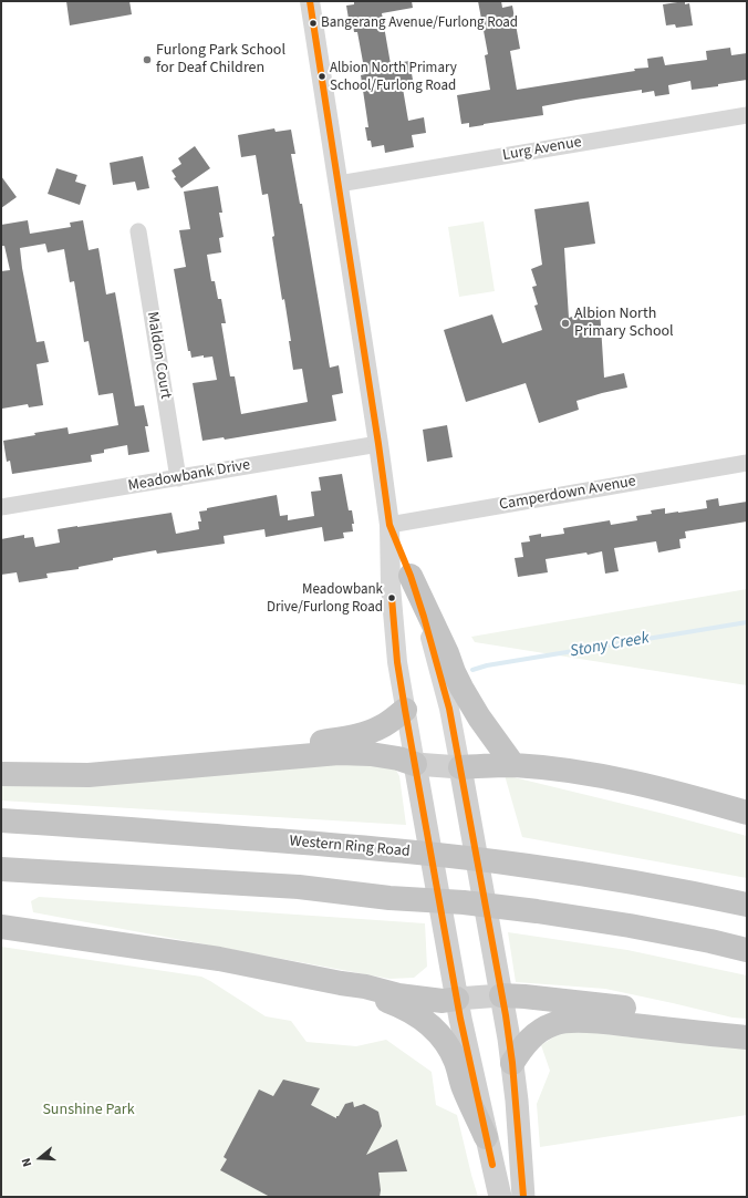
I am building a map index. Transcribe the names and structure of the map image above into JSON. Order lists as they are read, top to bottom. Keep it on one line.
{"streets":{"highway":["Western Ring Road"],"street":["Lurg Avenue","Maldon Court","Meadowbank Drive","Camperdown Avenue"]},"crossings":[["Maldon Court","Meadowbank Drive"]],"water":["Stony Creek"],"parks":["Sunshine Park"],"places":["Bangerang Avenue/Furlong Road","Furlong Park School for Deaf Children","Albion North Primary School/Furlong Road","Albion North Primary School","Meadowbank Drive/Furlong Road"],"north":"left"}
